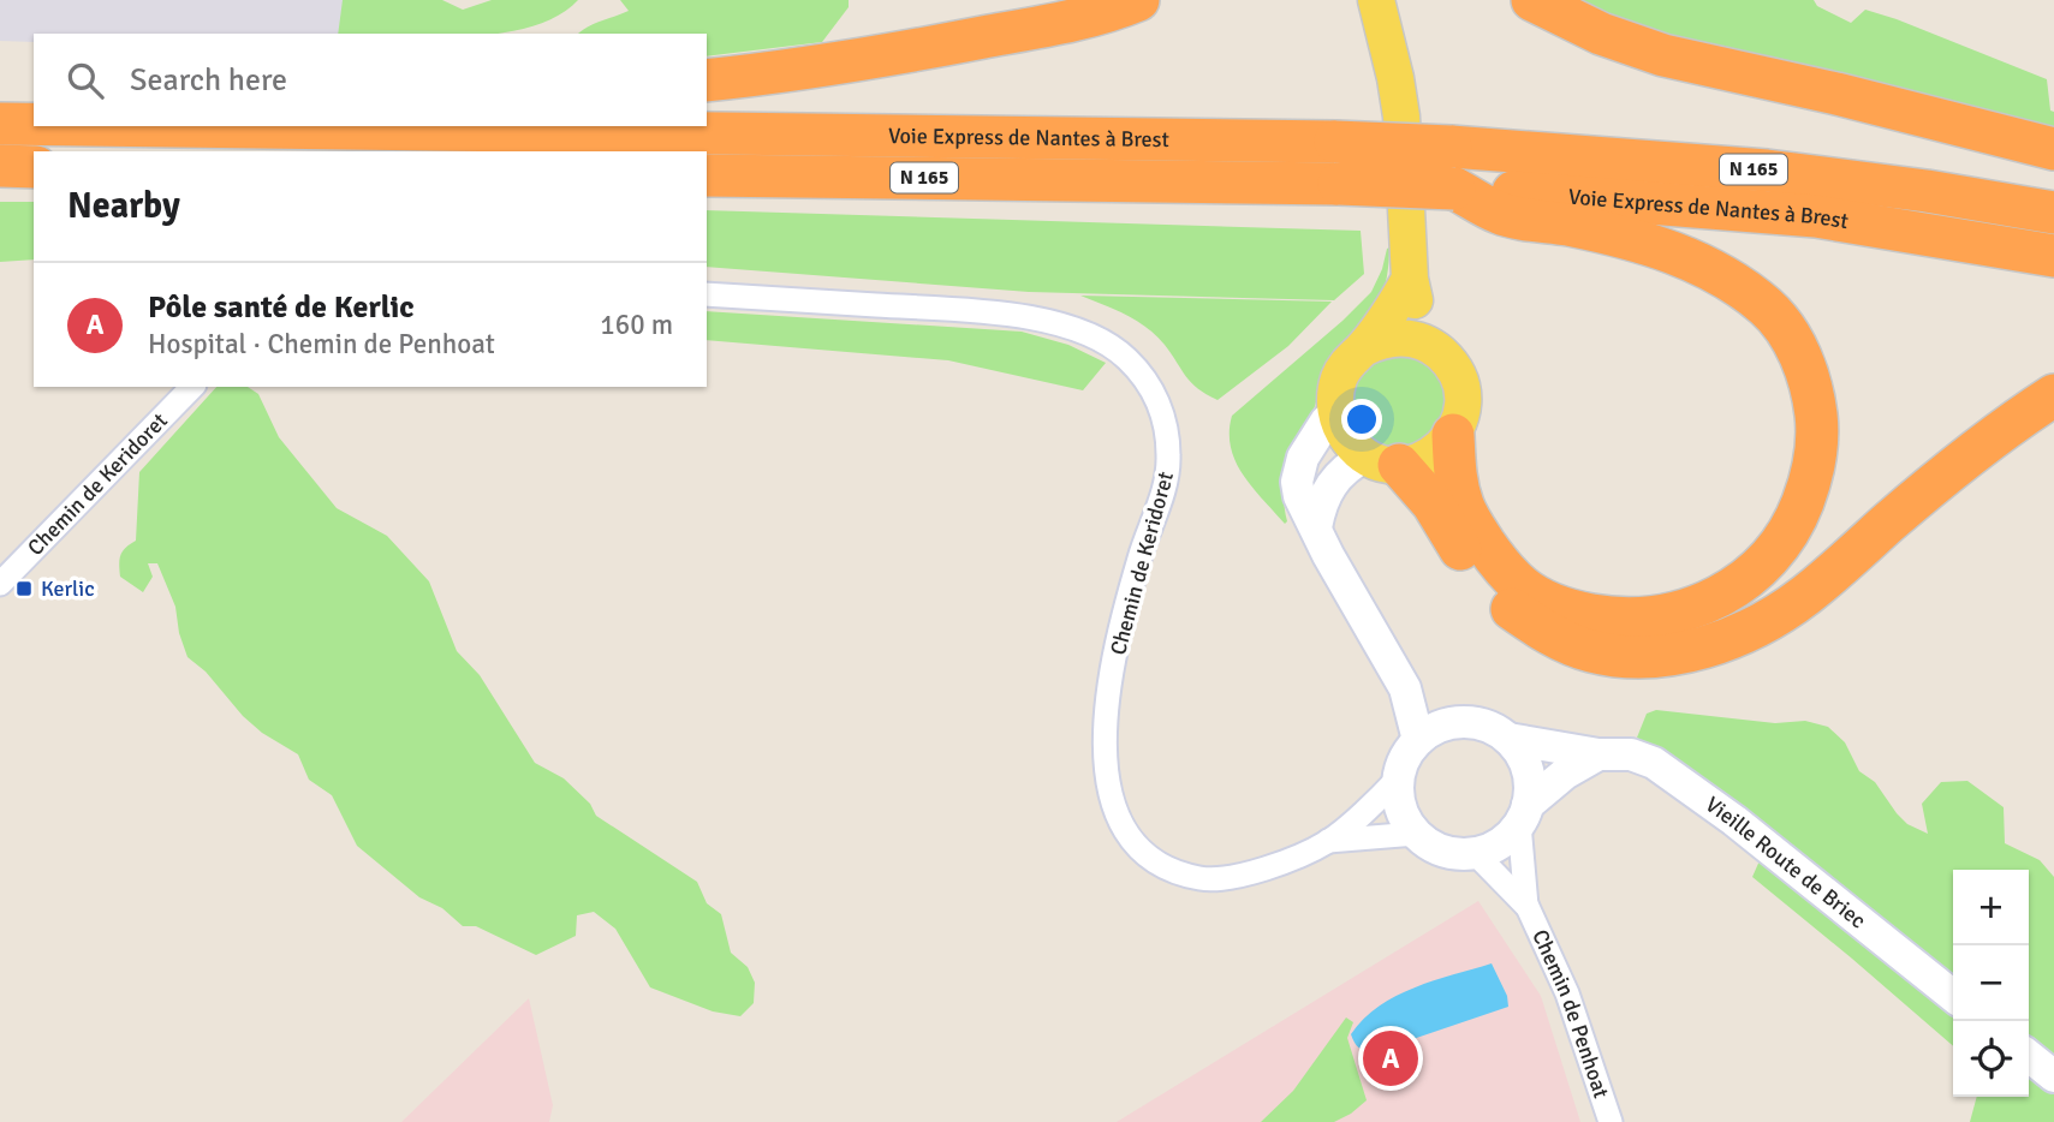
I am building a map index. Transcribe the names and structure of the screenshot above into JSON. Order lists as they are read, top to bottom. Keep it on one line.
{"streets":{"highway":["Voie Express de Nantes à Brest","N 165"],"street":["Chemin de Keridoret","Vieille Route de Briec","Chemin de Penhoat"]},"crossings":[["Chemin de Keridoret","Vieille Route de Briec"],["Chemin de Keridoret","Chemin de Penhoat"],["Vieille Route de Briec","Chemin de Penhoat"]],"places":{"transit":["Kerlic"]},"page":{"search":"Search here","heading":"Nearby","list":[{"mark":"A","name":"Pôle santé de Kerlic","note":"Hospital · Chemin de Penhoat","value":"160 m"}],"map_buttons":["+","−"],"pins":"A"}}
